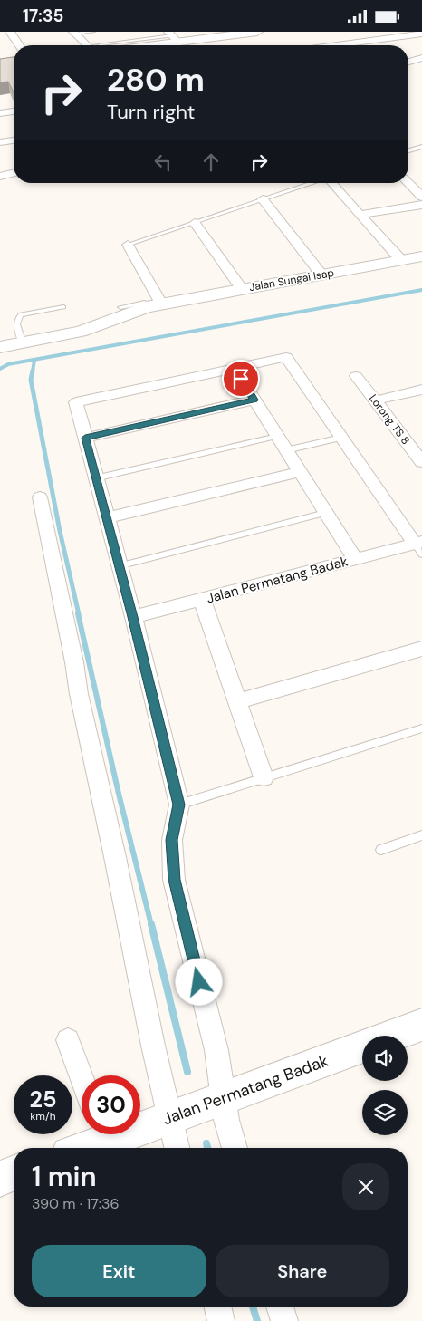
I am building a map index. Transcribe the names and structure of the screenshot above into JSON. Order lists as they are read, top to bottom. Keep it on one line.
{"streets":{"street":["Jalan Sungai Isap","Lorong TS 8","Jalan Permatang Badak"]},"page":{"status":"17:35","turn":["280 m","Turn right"],"speed":"25 km/h","limit":"30","heading":["1 min","390 m · 17:36"],"buttons":["Exit","Share"]}}
